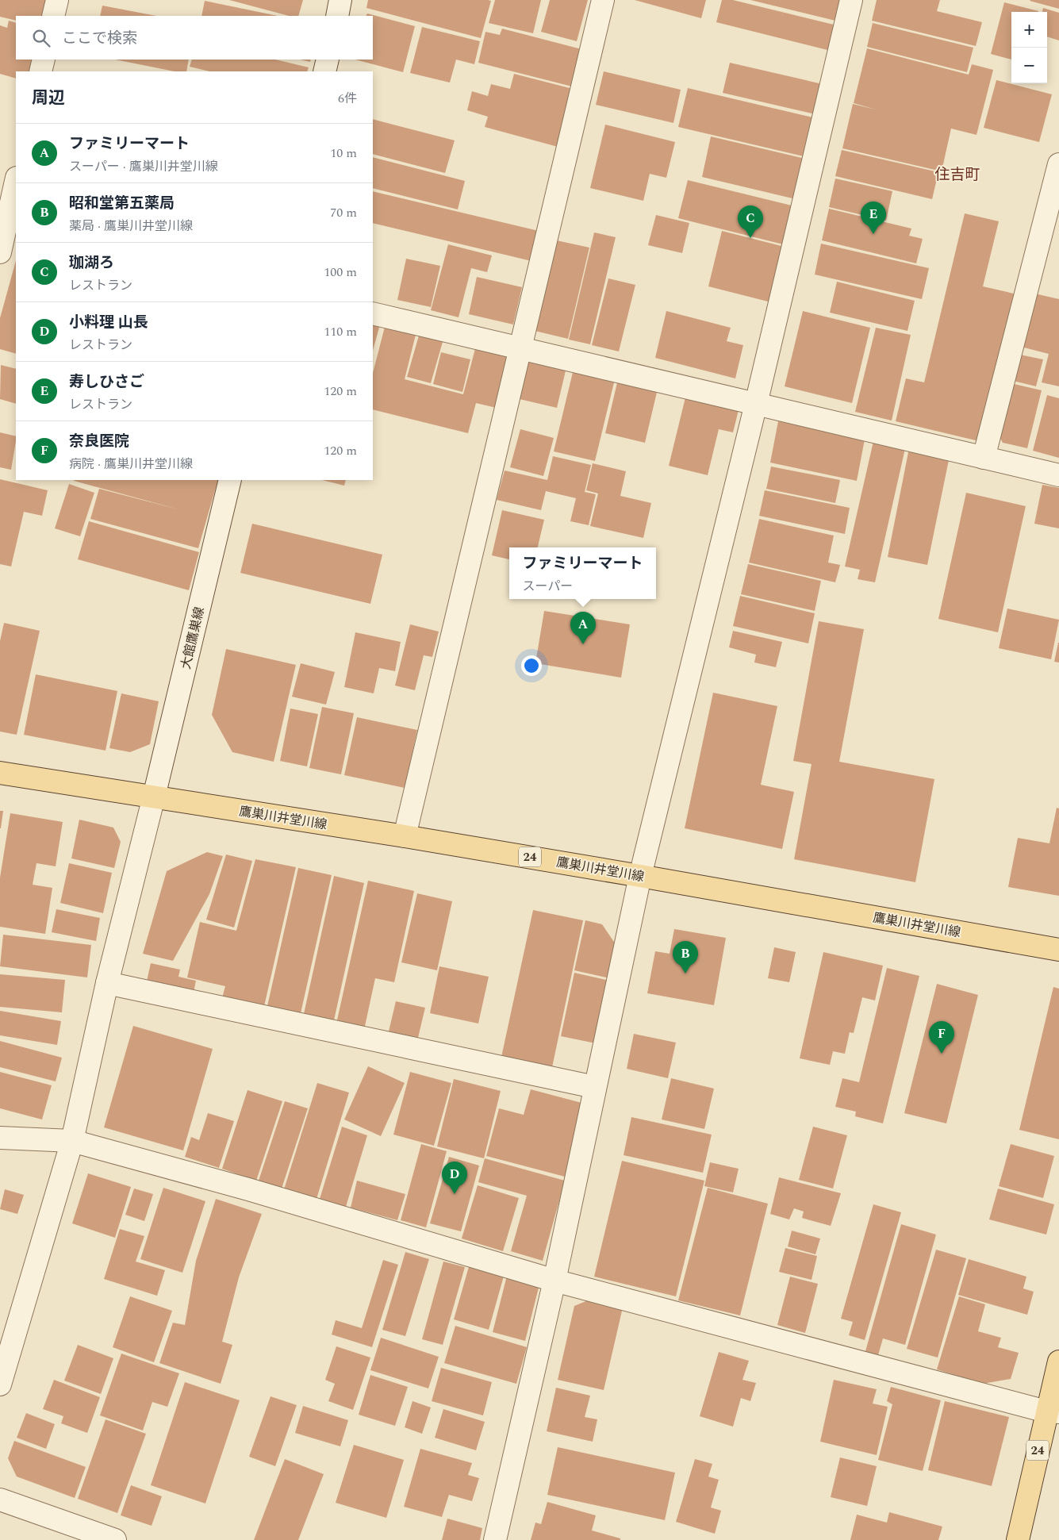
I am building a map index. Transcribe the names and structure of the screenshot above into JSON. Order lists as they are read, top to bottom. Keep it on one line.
{"streets":{"main road":["鷹巣川井堂川線","24"],"street":["大館鷹巣線"]},"crossings":[["大館鷹巣線","鷹巣川井堂川線"]],"districts":["住吉町"],"page":{"map_buttons":["+","−"],"search":"ここで検索","heading":["周辺","6件"],"list":[{"mark":"A","name":"ファミリーマート","note":"スーパー · 鷹巣川井堂川線","value":"10 m"},{"mark":"B","name":"昭和堂第五薬局","note":"薬局 · 鷹巣川井堂川線","value":"70 m"},{"mark":"C","name":"珈湖ろ","note":"レストラン","value":"100 m"},{"mark":"D","name":"小料理 山長","note":"レストラン","value":"110 m"},{"mark":"E","name":"寿しひさご","note":"レストラン","value":"120 m"},{"mark":"F","name":"奈良医院","note":"病院 · 鷹巣川井堂川線","value":"120 m"}],"pins":["E","C","A","B","F","D"],"popup":["ファミリーマート","スーパー"]}}
